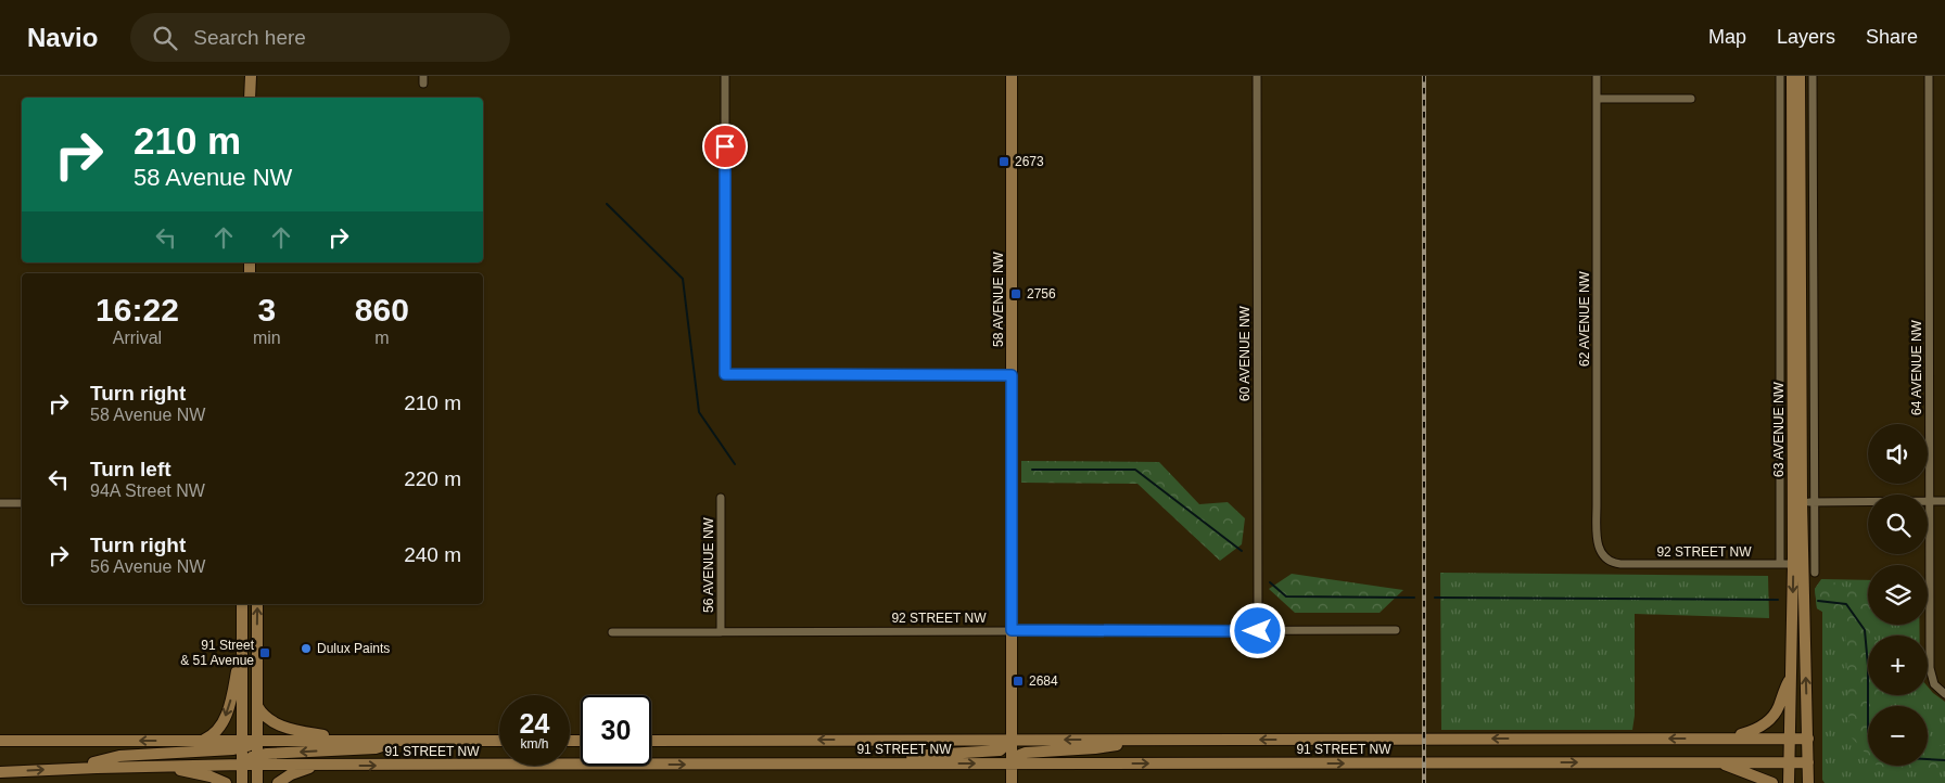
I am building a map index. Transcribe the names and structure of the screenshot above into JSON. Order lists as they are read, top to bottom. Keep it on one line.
{"streets":{"main road":["58 AVENUE NW","63 AVENUE NW","91 STREET NW"],"street":["62 AVENUE NW","60 AVENUE NW","64 AVENUE NW","92 STREET NW","56 AVENUE NW"]},"crossings":[["58 AVENUE NW","92 STREET NW"],["58 AVENUE NW","91 STREET NW"],["62 AVENUE NW","92 STREET NW"],["60 AVENUE NW","92 STREET NW"],["63 AVENUE NW","92 STREET NW"],["63 AVENUE NW","91 STREET NW"],["92 STREET NW","56 AVENUE NW"]],"places":{"transit":["2673","2756","91 Street & 51 Avenue","2684"],"other":["Dulux Paints"]},"page":{"header":"Navio","search":"Search here","nav":["Map","Layers","Share"],"turn":["210 m","58 Avenue NW"],"eta":["16:22","Arrival","3","min","860","m"],"list":[{"name":"Turn right","note":"58 Avenue NW","value":"210 m"},{"name":"Turn left","note":"94A Street NW","value":"220 m"},{"name":"Turn right","note":"56 Avenue NW","value":"240 m"}],"map_buttons":["+","−"],"speed":"24 km/h","limit":"30"}}
